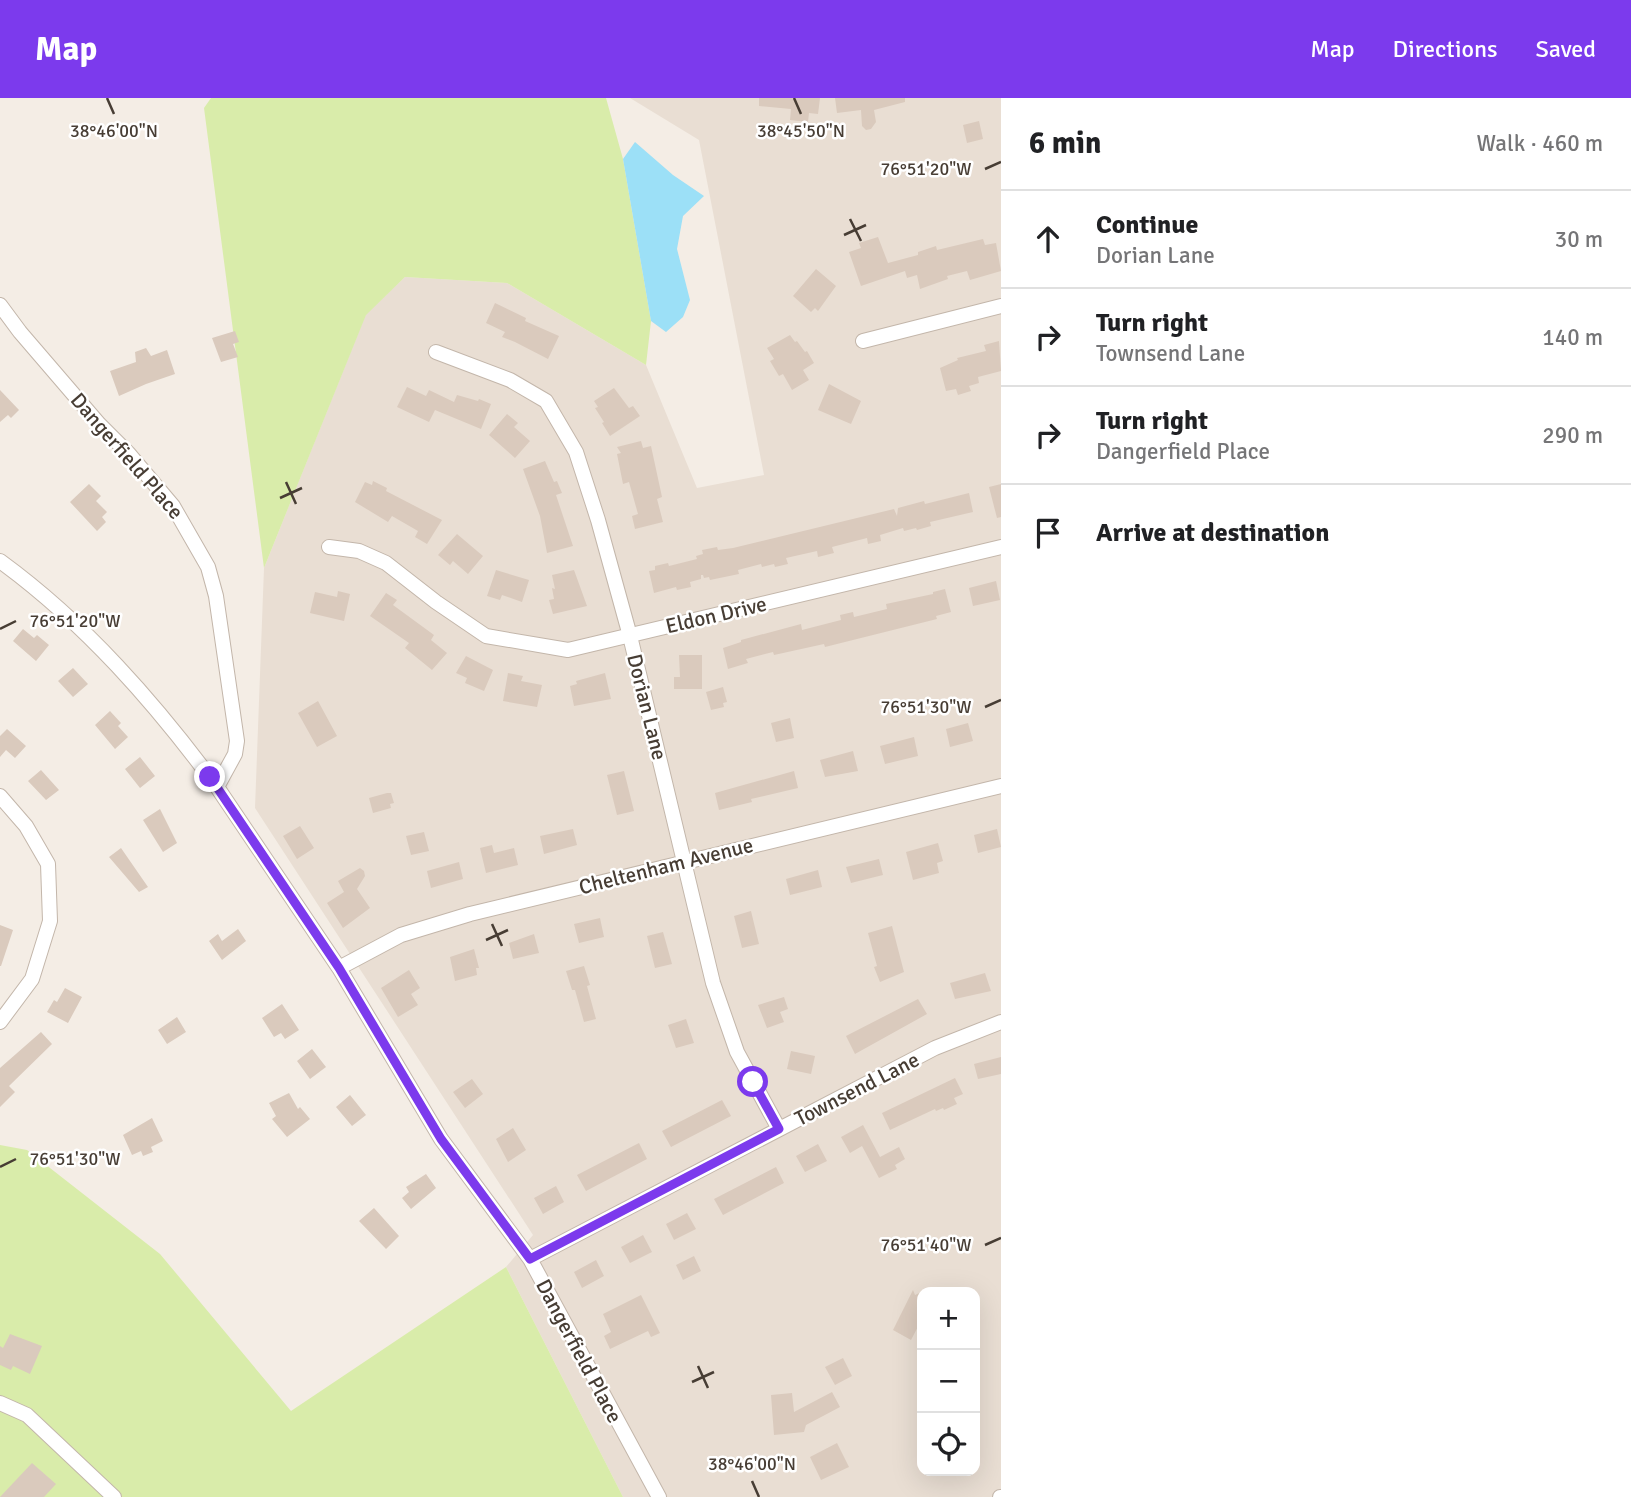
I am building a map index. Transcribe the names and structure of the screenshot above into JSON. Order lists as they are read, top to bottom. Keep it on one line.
{"streets":{"street":["Dangerfield Place","Eldon Drive","Dorian Lane","Cheltenham Avenue","Townsend Lane"]},"crossings":[["Dangerfield Place","Cheltenham Avenue"],["Dangerfield Place","Townsend Lane"],["Eldon Drive","Dorian Lane"],["Dorian Lane","Cheltenham Avenue"],["Dorian Lane","Townsend Lane"]],"page":{"header":"Map","nav":["Map","Directions","Saved"],"heading":["6 min","Walk · 460 m"],"list":[["Continue","Dorian Lane","30 m"],["Turn right","Townsend Lane","140 m"],["Turn right","Dangerfield Place","290 m"],"Arrive at destination"],"map_buttons":["+","−"]},"coordinates":["38°46'00\"N","38°45'50\"N","76°51'20\"W","76°51'30\"W","76°51'40\"W"]}
